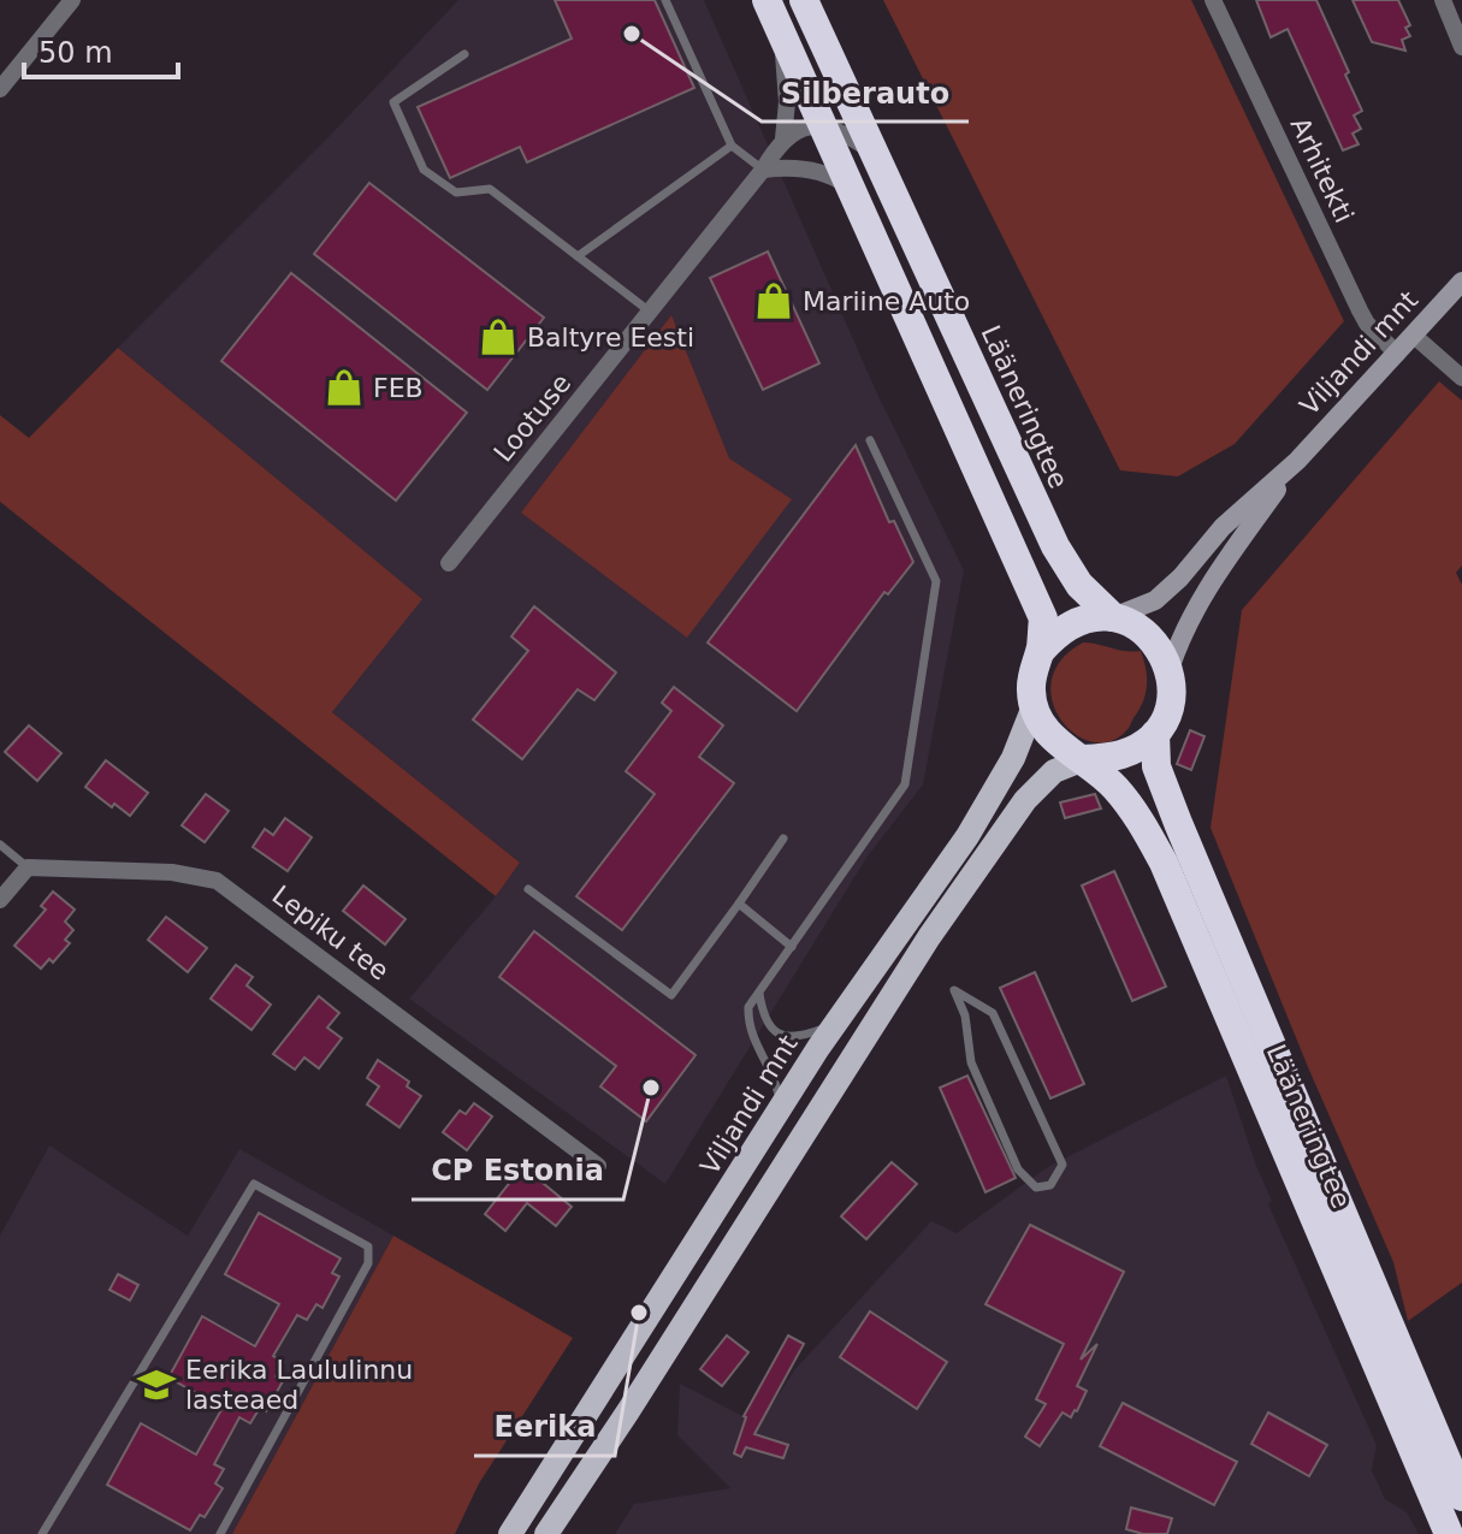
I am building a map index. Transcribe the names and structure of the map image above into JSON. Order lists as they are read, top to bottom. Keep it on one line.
{"streets":{"highway":["Lääneringtee"],"main road":["Viljandi mnt"],"street":["Arhitekti","Lootuse","Lepiku tee"]},"crossings":[["Arhitekti","Viljandi mnt"],["Viljandi mnt","Lääneringtee"]],"places":{"other":["Silberauto","CP Estonia","Eerika"],"shop":["Mariine Auto","Baltyre Eesti","FEB"],"school or university":["Eerika Laululinnu lasteaed"]},"scale_bar":"50 m"}
